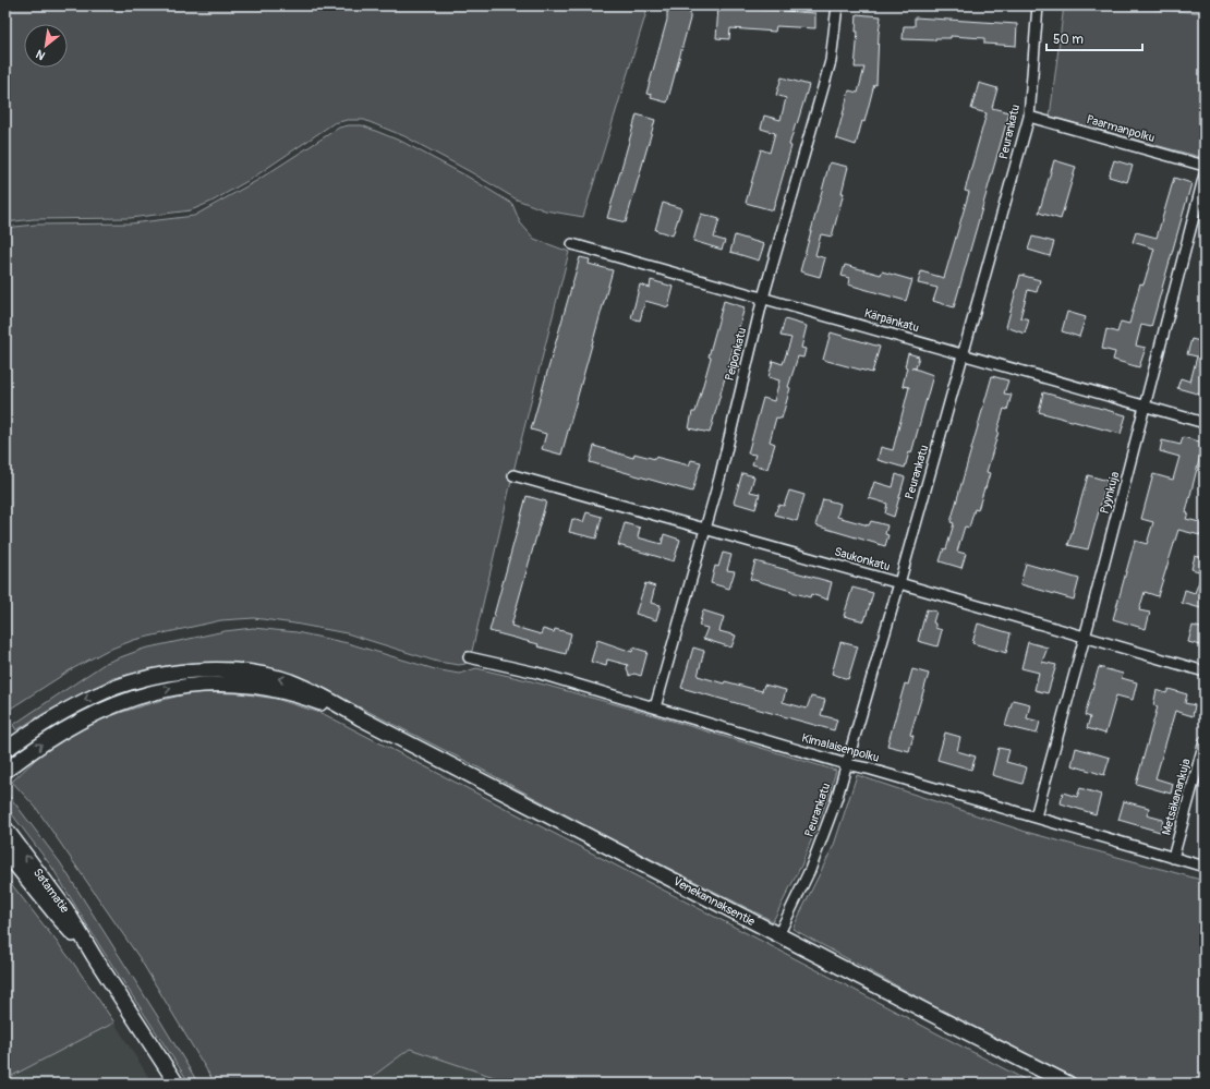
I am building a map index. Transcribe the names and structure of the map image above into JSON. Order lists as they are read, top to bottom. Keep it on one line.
{"streets":{"street":["Paarmanpolku","Peurankatu","Kärpänkatu","Peiponkatu","Pyynkuja","Saukonkatu","Kimalaisenpolku","Metsäkanankuja","Satamatie","Venekannaksentie"]},"crossings":[["Paarmanpolku","Peurankatu"],["Peurankatu","Kärpänkatu"],["Peurankatu","Saukonkatu"],["Peurankatu","Kimalaisenpolku"],["Peurankatu","Venekannaksentie"],["Kärpänkatu","Peiponkatu"],["Kärpänkatu","Pyynkuja"],["Peiponkatu","Saukonkatu"],["Peiponkatu","Kimalaisenpolku"],["Pyynkuja","Saukonkatu"],["Pyynkuja","Kimalaisenpolku"],["Kimalaisenpolku","Metsäkanankuja"]],"scale_bar":"50 m","north":"bottom left"}
